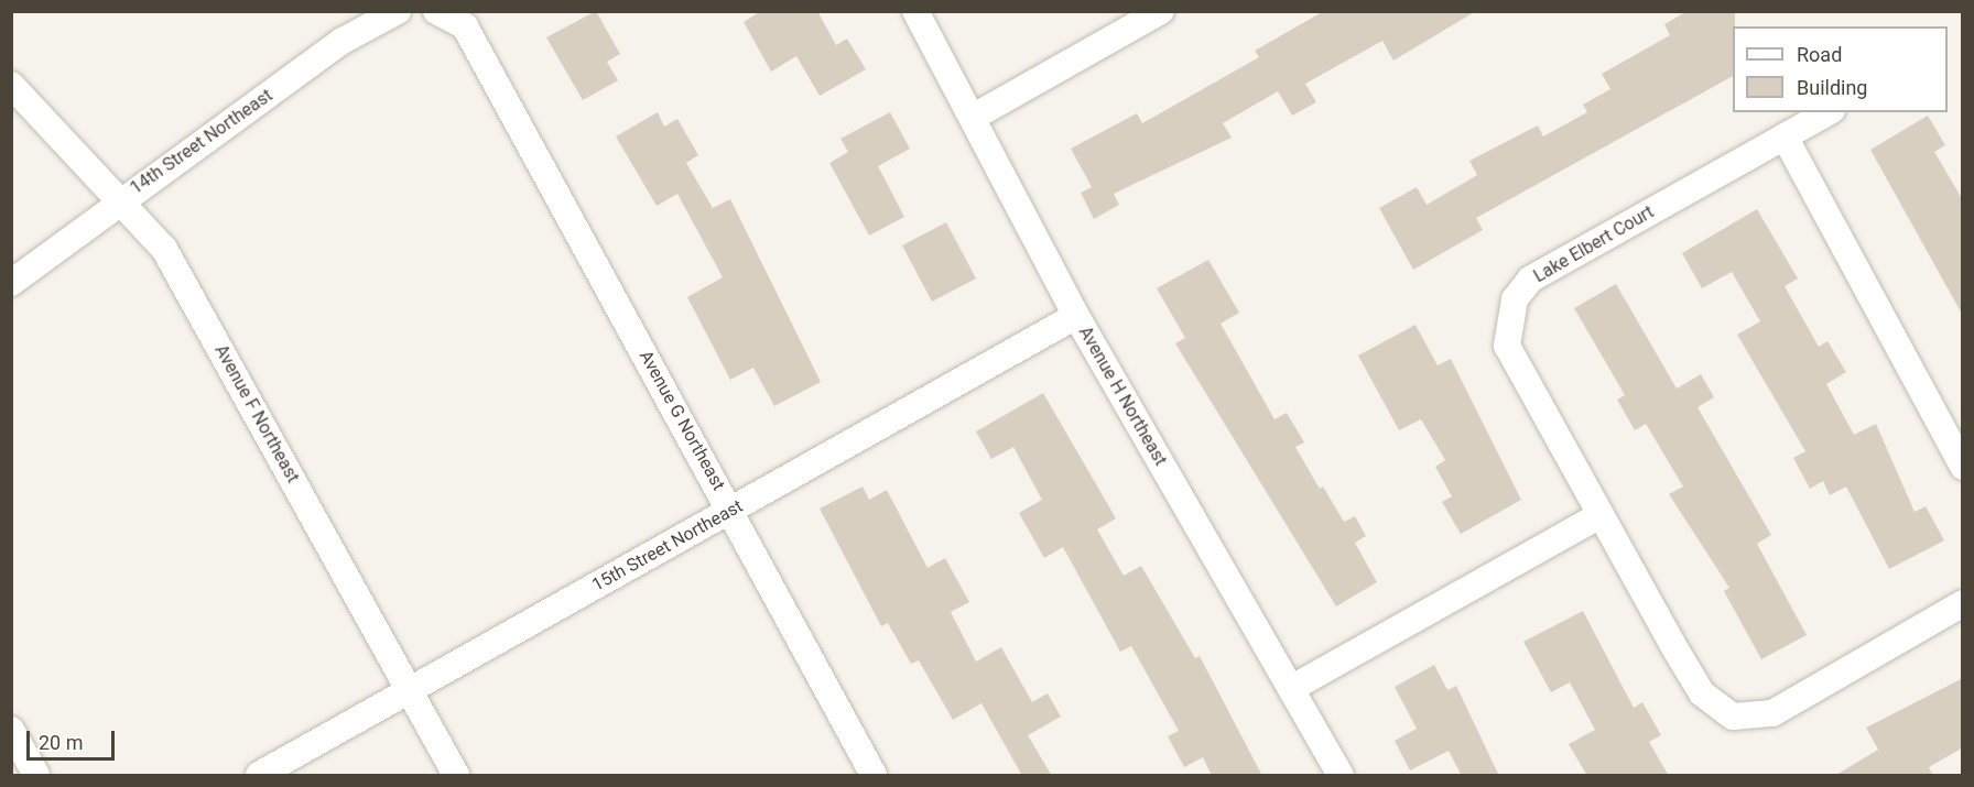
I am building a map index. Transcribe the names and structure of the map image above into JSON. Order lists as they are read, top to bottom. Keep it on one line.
{"streets":{"street":["14th Street Northeast","Lake Elbert Court","Avenue H Northeast","Avenue F Northeast","Avenue G Northeast","15th Street Northeast"]},"crossings":[["14th Street Northeast","Avenue F Northeast"],["Avenue H Northeast","15th Street Northeast"],["Avenue F Northeast","15th Street Northeast"],["Avenue G Northeast","15th Street Northeast"]],"legend":["Road","Building"],"scale_bar":"20 m"}
